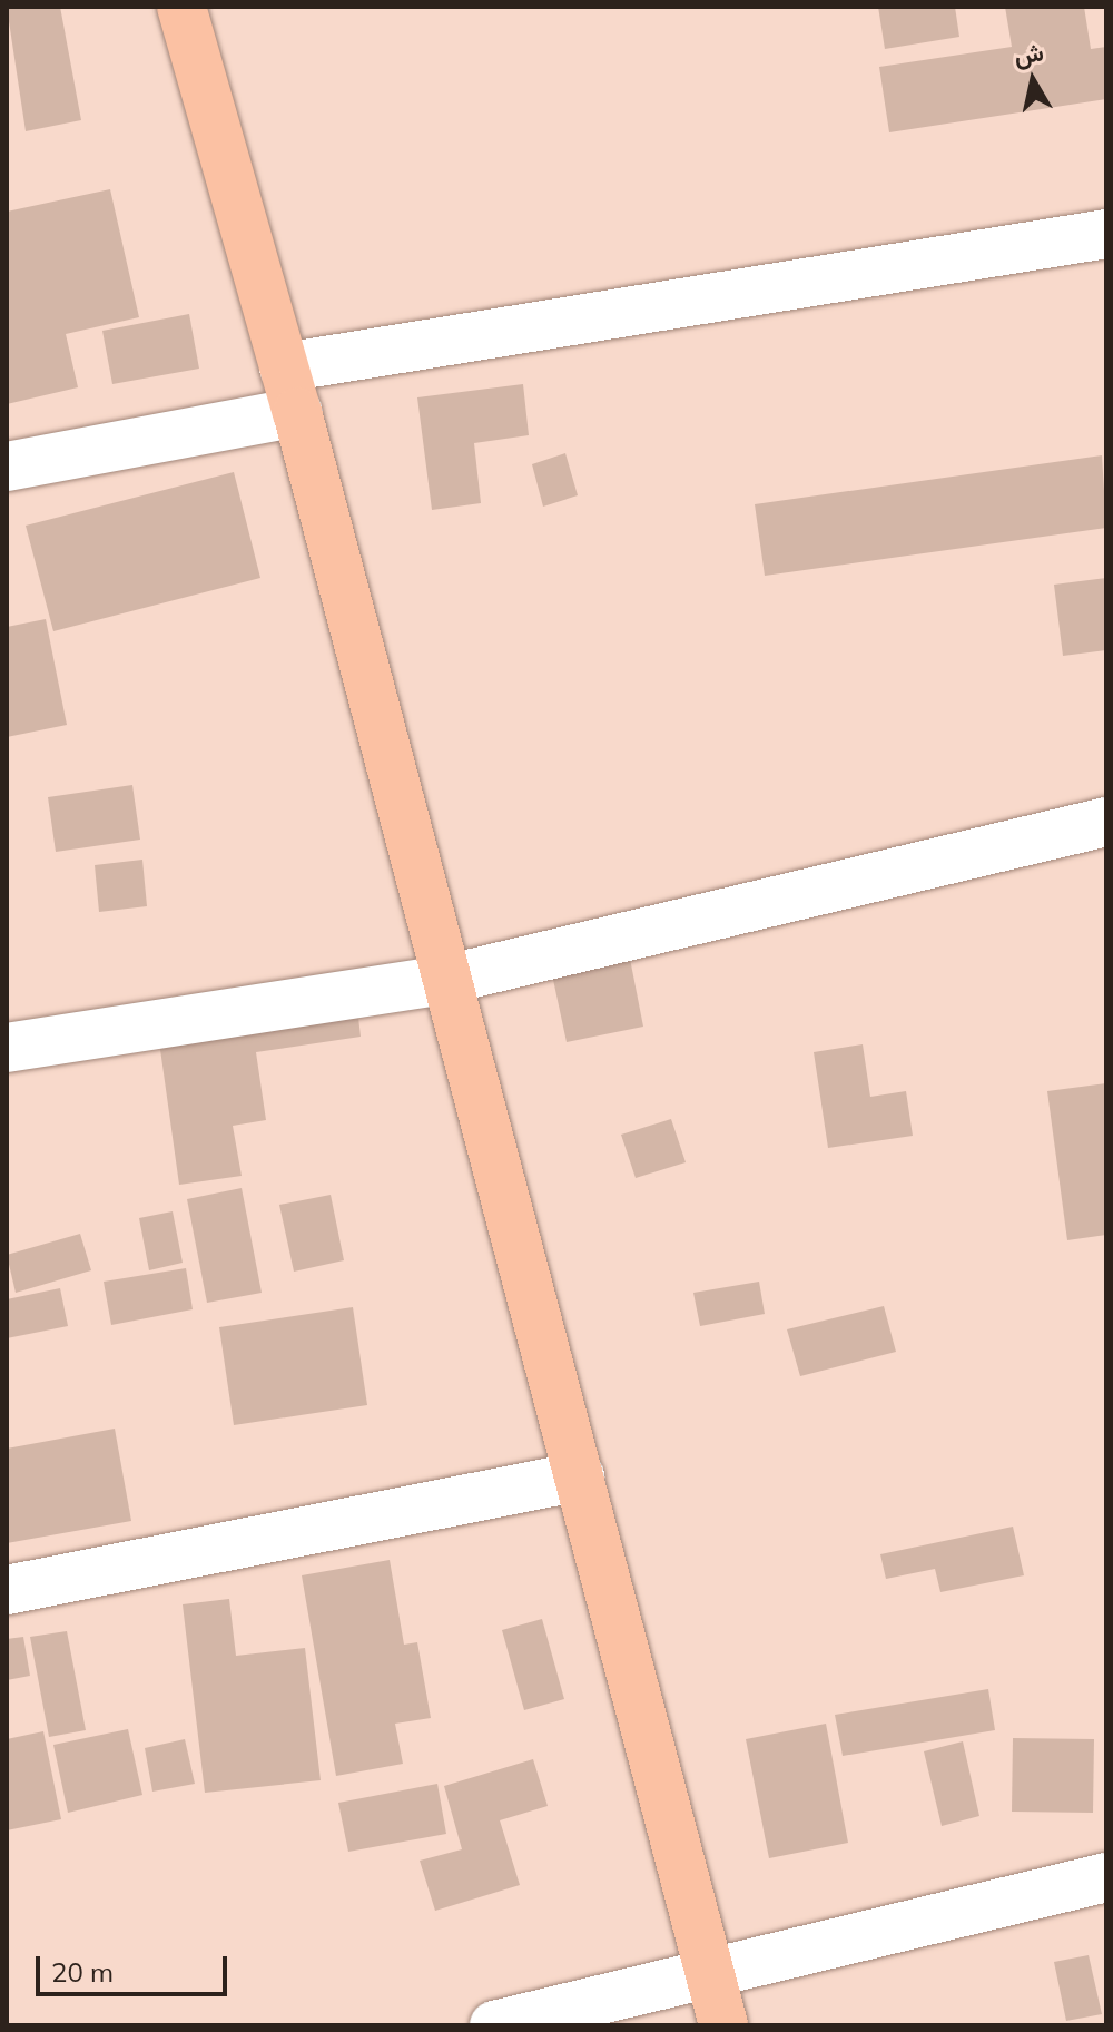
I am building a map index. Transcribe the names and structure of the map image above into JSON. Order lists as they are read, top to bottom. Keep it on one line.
{"scale_bar":"20 m","north":"top"}
